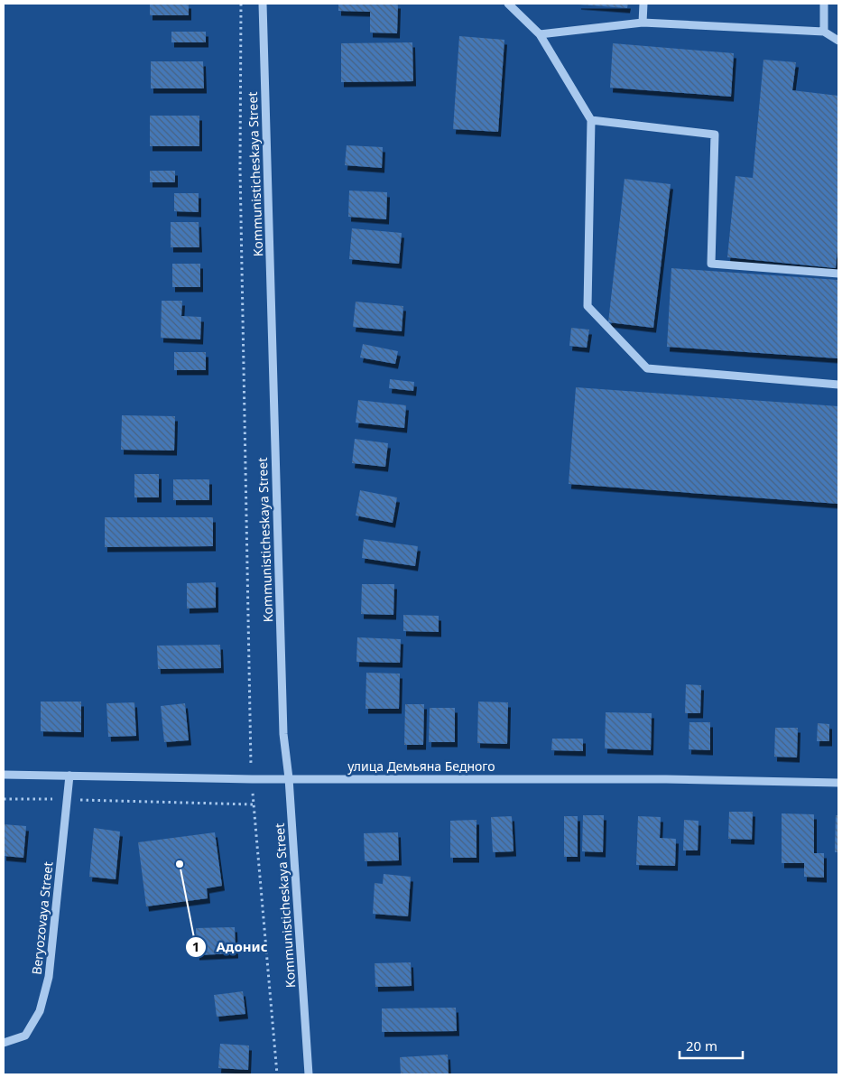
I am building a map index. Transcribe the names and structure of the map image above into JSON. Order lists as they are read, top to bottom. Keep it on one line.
{"streets":{"street":["Kommunisticheskaya Street","улица Демьяна Бедного","Beryozovaya Street"]},"crossings":[["Kommunisticheskaya Street","улица Демьяна Бедного"],["улица Демьяна Бедного","Beryozovaya Street"]],"places":["Адонис"],"scale_bar":"20 m"}
